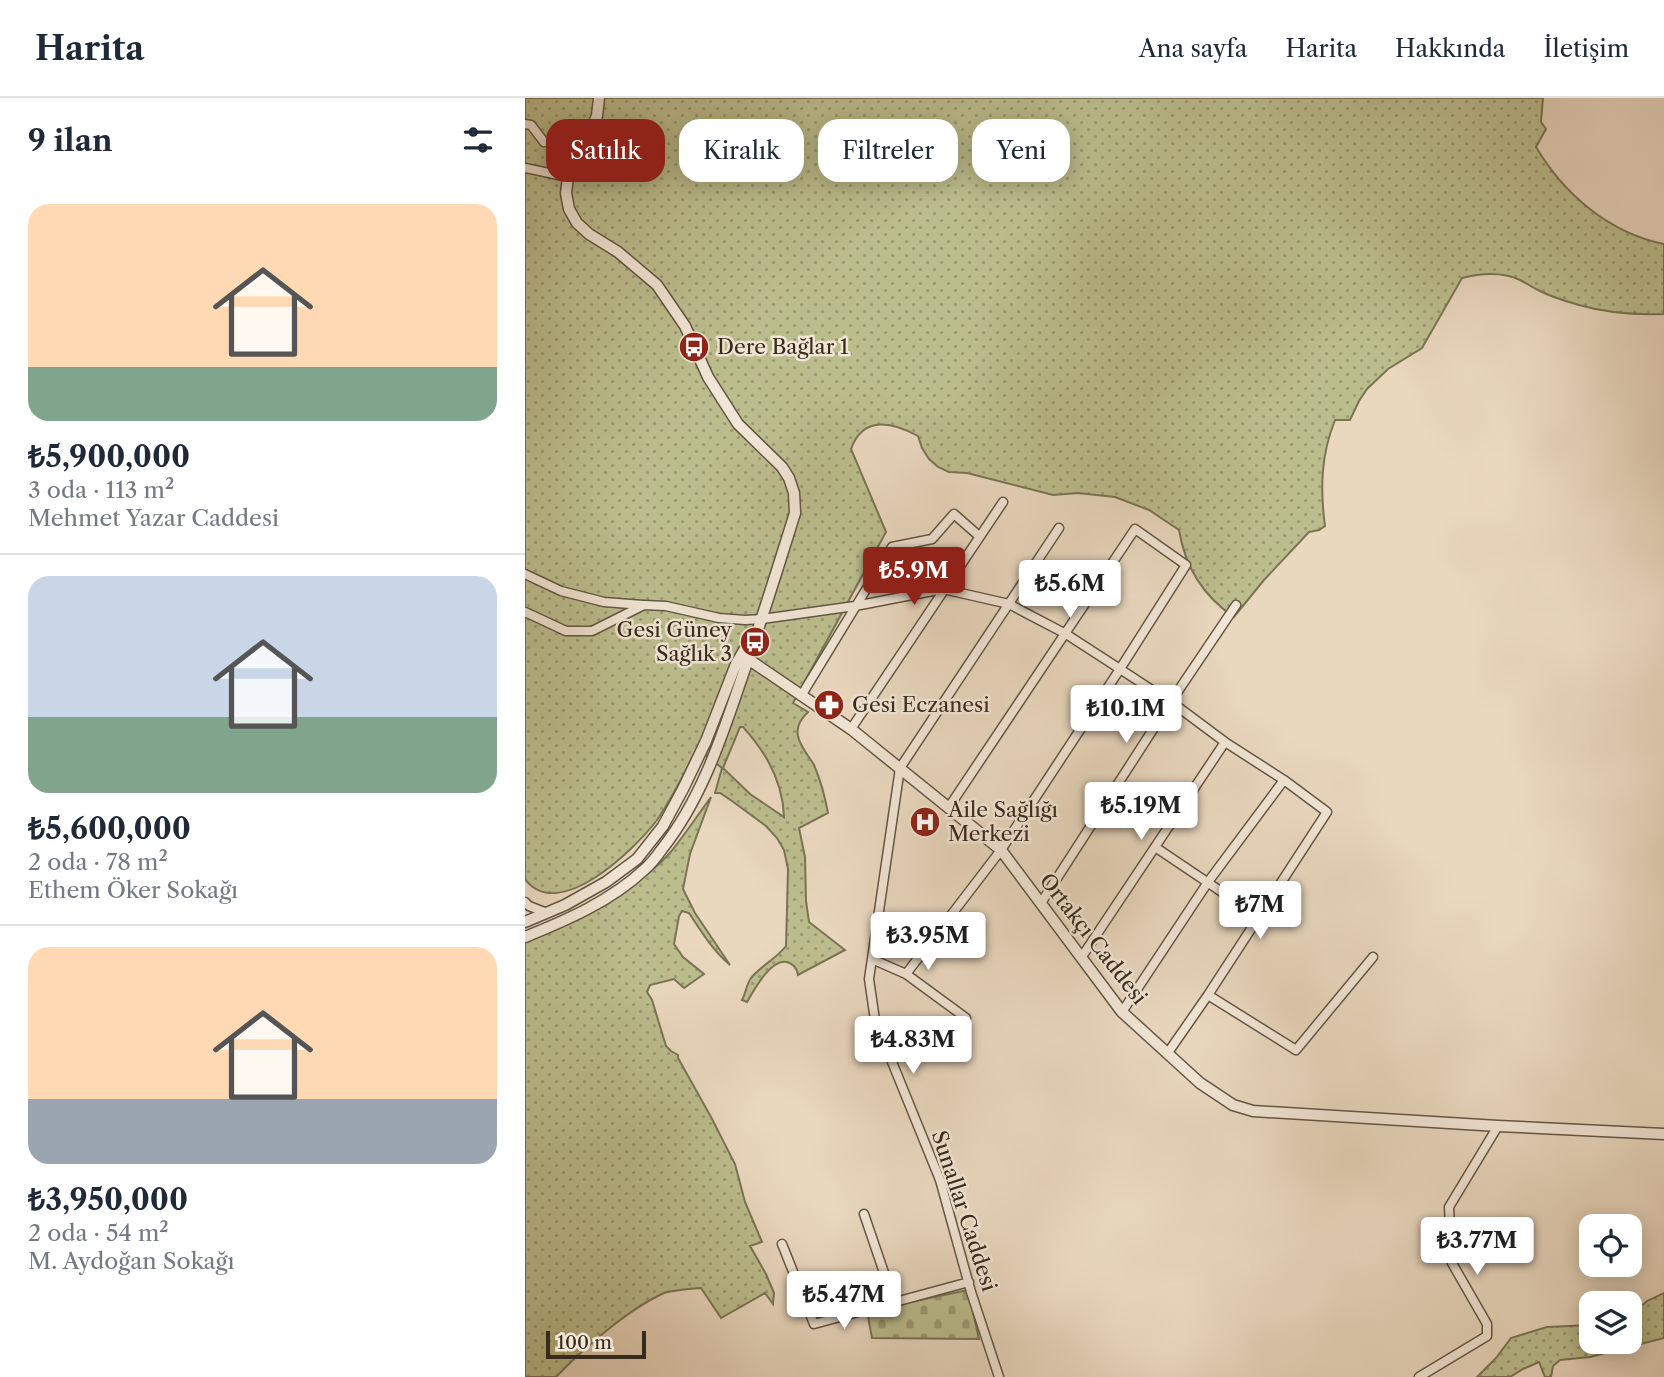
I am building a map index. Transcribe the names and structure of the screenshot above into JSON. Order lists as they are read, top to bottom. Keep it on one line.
{"streets":{"street":["Ortakçı Caddesi","Sunallar Caddesi"]},"crossings":[["Ortakçı Caddesi","Sunallar Caddesi"]],"places":{"bus stop":["Dere Bağlar 1","Gesi Güney Sağlık 3"],"pharmacy":["Gesi Eczanesi"],"hospital":["Aile Sağlığı Merkezi"]},"scale_bar":"100 m","page":{"header":"Harita","nav":["Ana sayfa","Harita","Hakkında","İletişim"],"heading":"9 ilan","chip":["Satılık","Kiralık","Filtreler","Yeni"],"list":[{"name":"₺5,900,000","note":"3 oda · 113 m² · Mehmet Yazar Caddesi"},{"name":"₺5,600,000","note":"2 oda · 78 m² · Ethem Öker Sokağı"},{"name":"₺3,950,000","note":"2 oda · 54 m² · M. Aydoğan Sokağı"}],"price":["₺5.9M","₺5.6M","₺10.1M","₺5.19M","₺7M","₺3.95M","₺4.83M","₺3.77M","₺5.47M"],"scale":"100 m"}}
